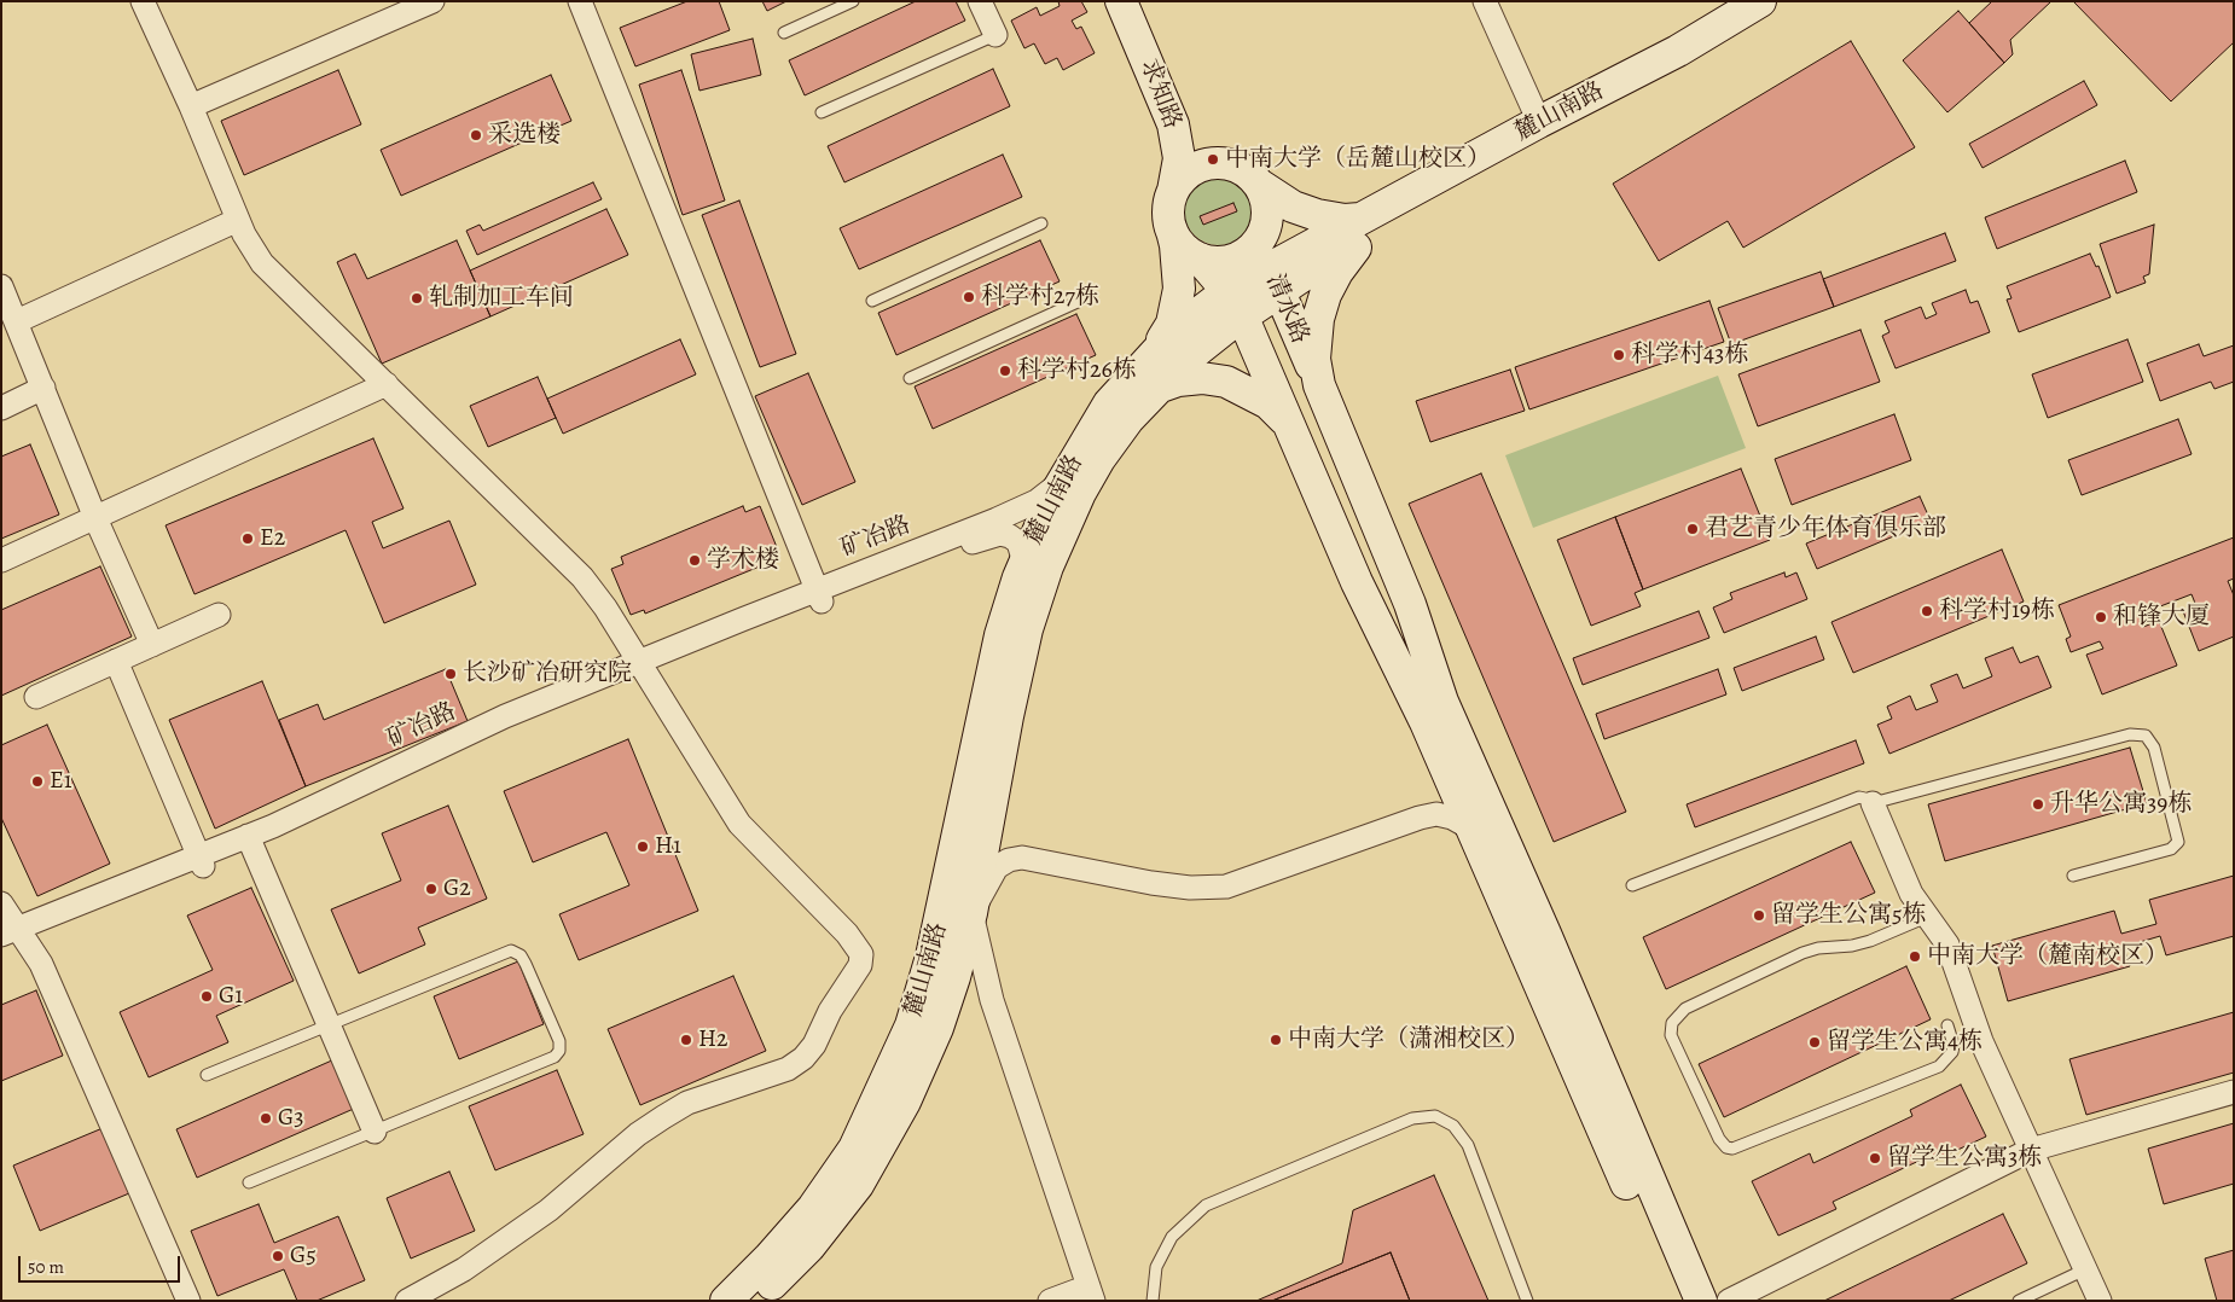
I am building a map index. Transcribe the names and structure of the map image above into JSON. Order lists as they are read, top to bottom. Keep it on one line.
{"streets":{"main road":["求知路","麓山南路","清水路"],"street":["矿冶路"]},"crossings":[["求知路","清水路"],["麓山南路","清水路"],["麓山南路","矿冶路"]],"places":["采选楼","中南大学（岳麓山校区）","科学村27栋","轧制加工车间","科学村43栋","科学村26栋","君艺青少年体育俱乐部","E2","学术楼","科学村19栋","和锋大厦","长沙矿冶研究院","E1","升华公寓39栋","H1","G2","留学生公寓5栋","中南大学（麓南校区）","G1","H2","中南大学（潇湘校区）","留学生公寓4栋","G3","留学生公寓3栋","G5"],"scale_bar":"50 m"}
